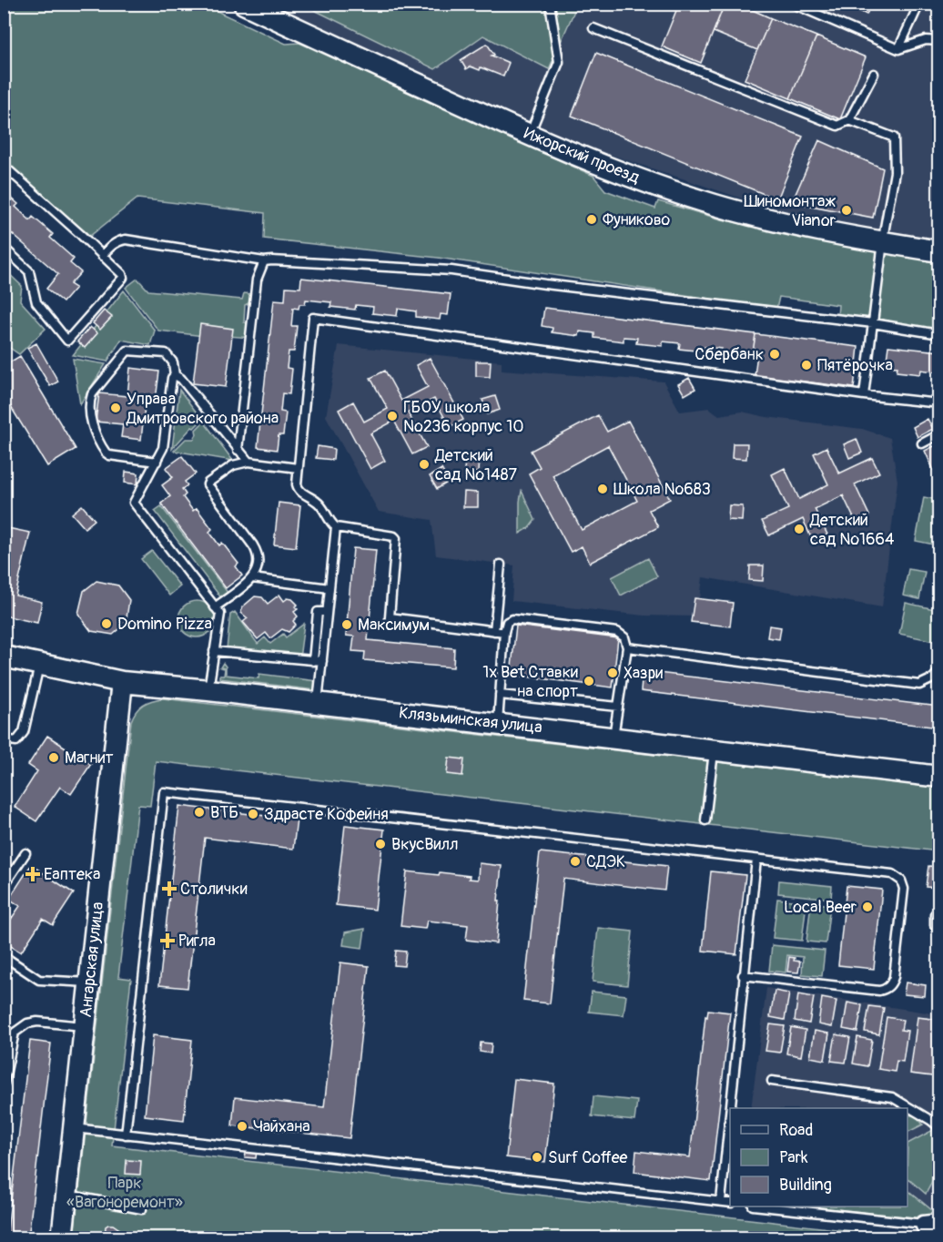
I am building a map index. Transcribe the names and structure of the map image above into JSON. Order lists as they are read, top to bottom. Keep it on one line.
{"streets":{"street":["Ижорский проезд","Клязьминская улица","Ангарская улица"]},"crossings":[["Клязьминская улица","Ангарская улица"]],"parks":["Парк «Вагоноремонт»"],"places":{"other":["Шиномонтаж Vianor","Фуниково","Сбербанк","Пятёрочка","Управа Дмитровского района","ГБОУ школа №236 корпус 10","Детский сад №1487","Школа №683","Детский сад №1664","Domino Pizza","Максимум","Хазри","1x Bet Ставки на спорт","Магнит","ВТБ","Здрасте Кофейня","ВкусВилл","СДЭК","Local Beer","Чайхана","Surf Coffee"],"health":["Еаптека","Столички","Ригла"]},"legend":["Road","Park","Building"]}
